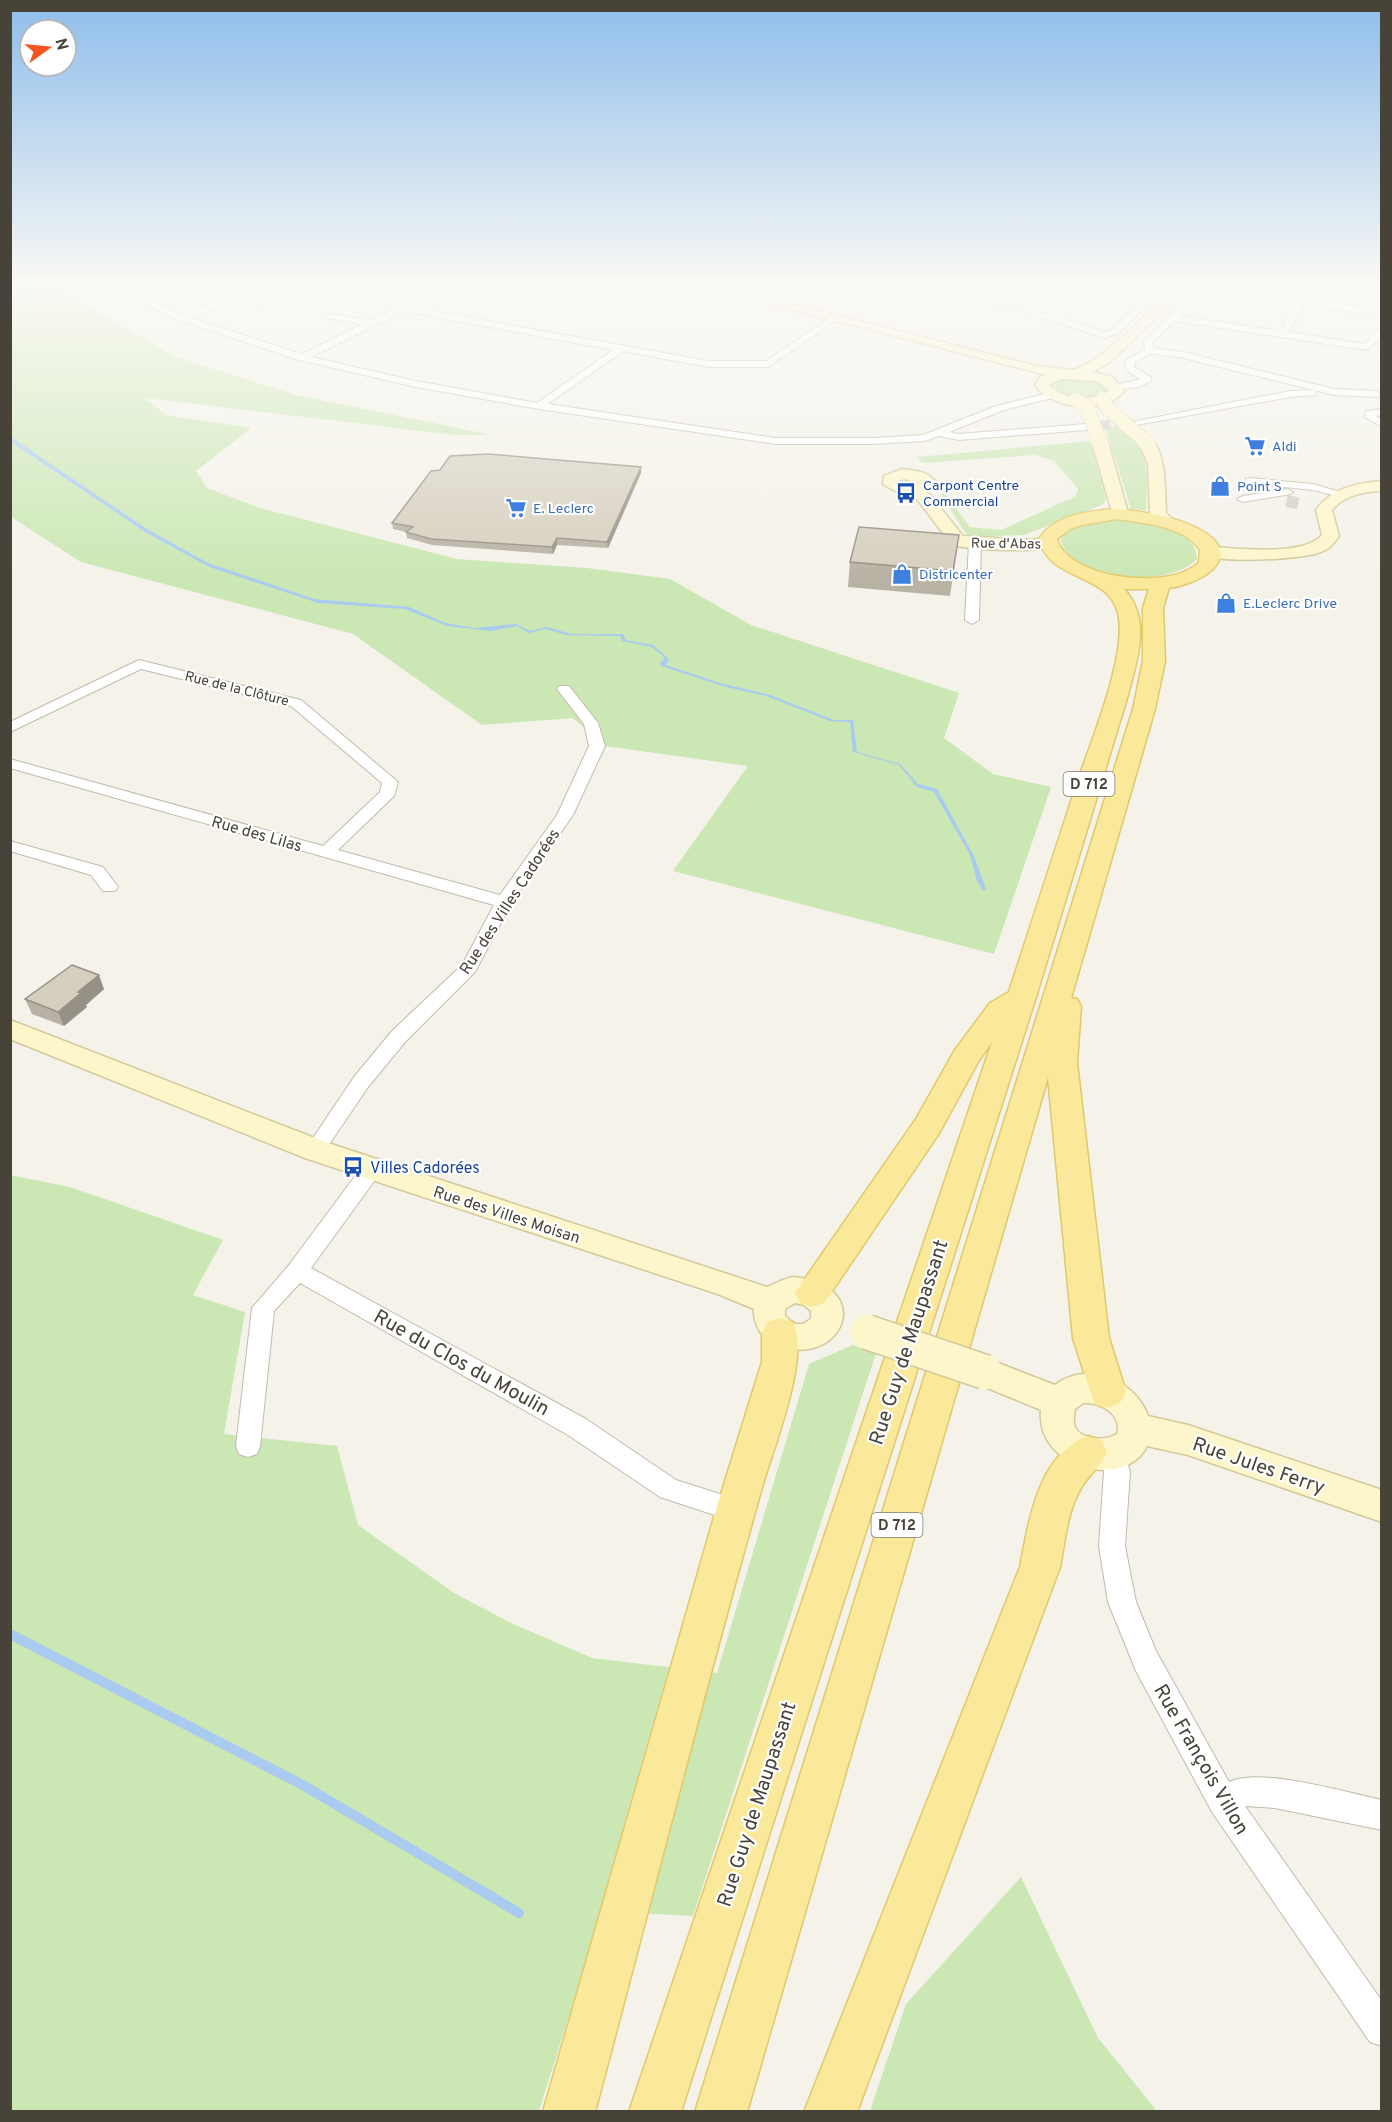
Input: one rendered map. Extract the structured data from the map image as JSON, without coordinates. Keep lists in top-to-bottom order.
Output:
{
  "streets": {
    "main road": [
      "Rue d'Abas",
      "D 712",
      "Rue des Villes Moisan",
      "Rue Guy de Maupassant",
      "Rue Jules Ferry"
    ],
    "street": [
      "Rue de la Clôture",
      "Rue des Lilas",
      "Rue des Villes Cadorées",
      "Rue du Clos du Moulin",
      "Rue François Villon"
    ]
  },
  "crossings": [
    ["Rue de la Clôture", "Rue des Lilas"],
    ["Rue des Lilas", "Rue des Villes Cadorées"],
    ["Rue des Villes Cadorées", "Rue des Villes Moisan"],
    ["Rue Jules Ferry", "Rue François Villon"]
  ],
  "places": {
    "supermarket": ["Aldi", "E. Leclerc"],
    "shop": ["Point S", "Districenter", "E.Leclerc Drive"],
    "bus stop": ["Carpont Centre Commercial", "Villes Cadorées"]
  },
  "north": "right"
}
